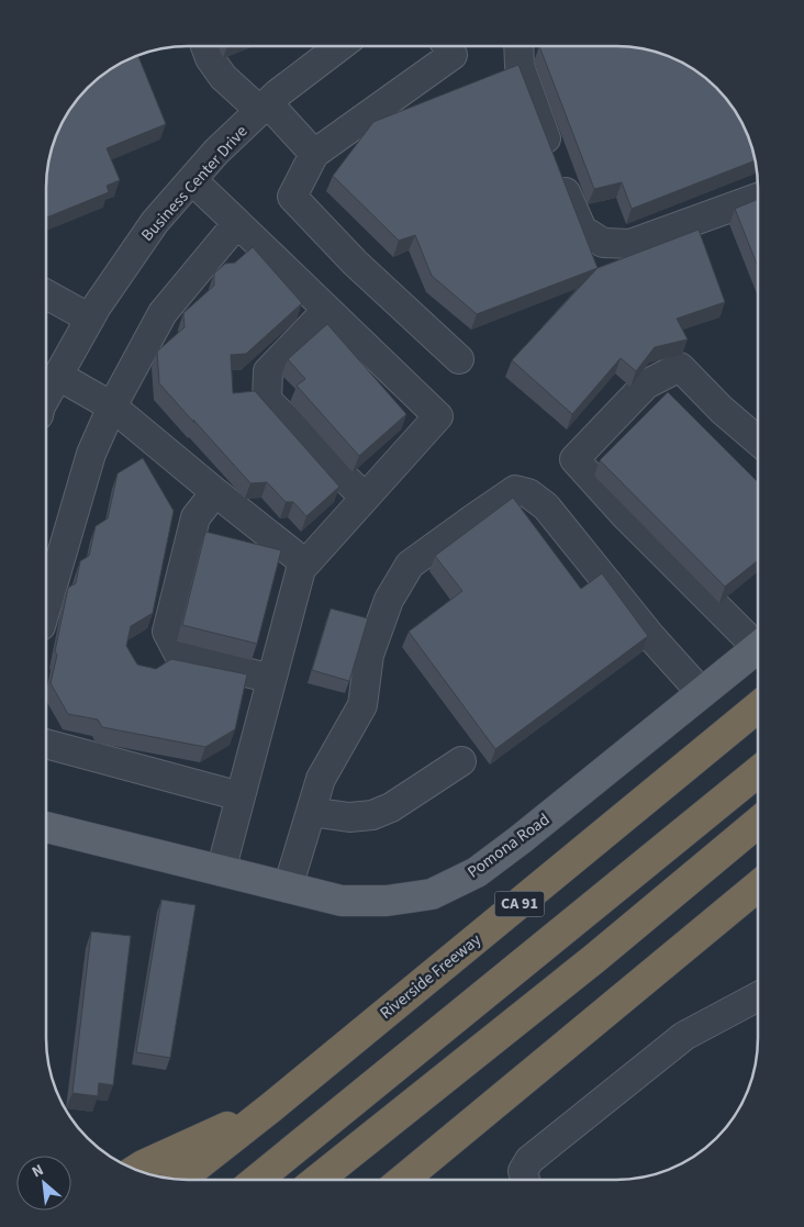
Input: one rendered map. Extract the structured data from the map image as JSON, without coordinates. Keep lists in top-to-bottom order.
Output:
{
  "streets": {
    "highway": ["CA 91", "Riverside Freeway"],
    "main road": ["Pomona Road"],
    "street": ["Business Center Drive"]
  },
  "north": "top left"
}
